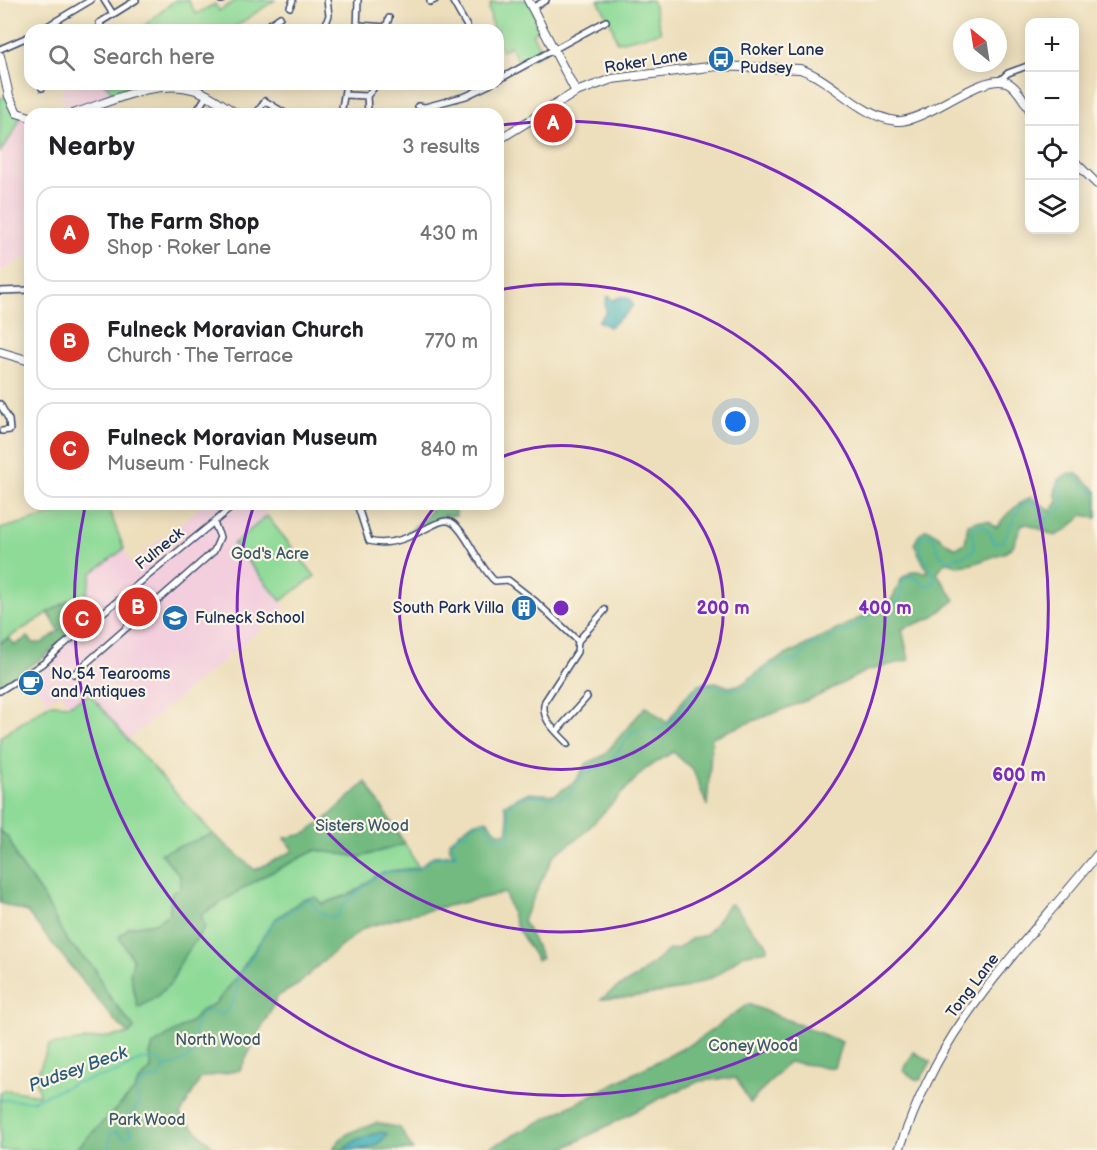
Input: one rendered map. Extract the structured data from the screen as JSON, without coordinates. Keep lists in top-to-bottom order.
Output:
{
  "streets": {
    "street": ["Roker Lane", "Fulneck", "Tong Lane"]
  },
  "water": ["Pudsey Beck"],
  "parks": [
    "God's Acre",
    "Sisters Wood",
    "North Wood",
    "Coney Wood",
    "Park Wood"
  ],
  "places": {
    "bus stop": ["Roker Lane Pudsey"],
    "building": ["South Park Villa"],
    "school or university": ["Fulneck School"],
    "cafe": ["No 54 Tearooms and Antiques"]
  },
  "north": "top left",
  "page": {
    "map_buttons": ["+", "−"],
    "search": "Search here",
    "pins": ["A", "B", "C"],
    "heading": ["Nearby", "3 results"],
    "list": [
      {
        "mark": "A",
        "name": "The Farm Shop",
        "note": "Shop · Roker Lane",
        "value": "430 m"
      },
      {
        "mark": "B",
        "name": "Fulneck Moravian Church",
        "note": "Church · The Terrace",
        "value": "770 m"
      },
      {
        "mark": "C",
        "name": "Fulneck Moravian Museum",
        "note": "Museum · Fulneck",
        "value": "840 m"
      }
    ]
  },
  "rings": ["200 m", "400 m", "600 m"]
}
